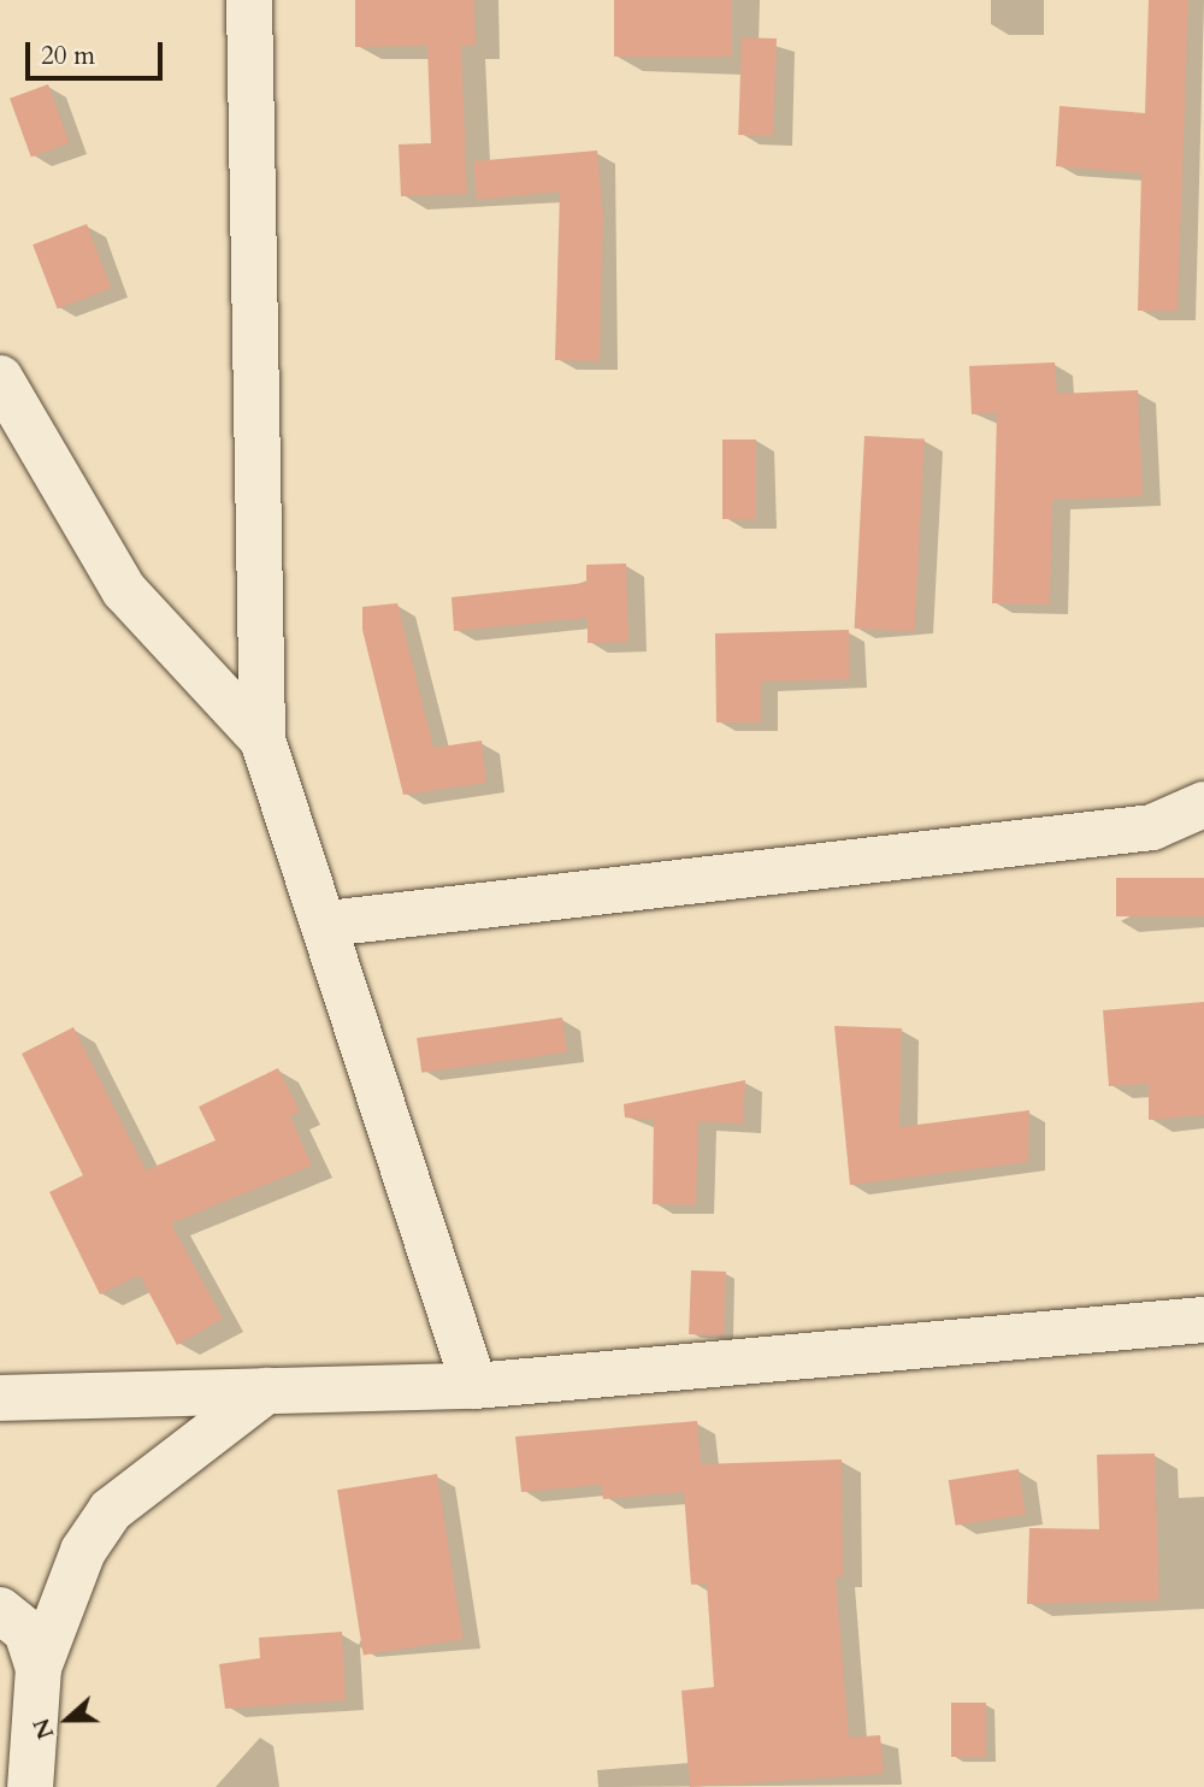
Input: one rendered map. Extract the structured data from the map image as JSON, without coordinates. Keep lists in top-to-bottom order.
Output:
{
  "scale_bar": "20 m",
  "north": "left"
}
